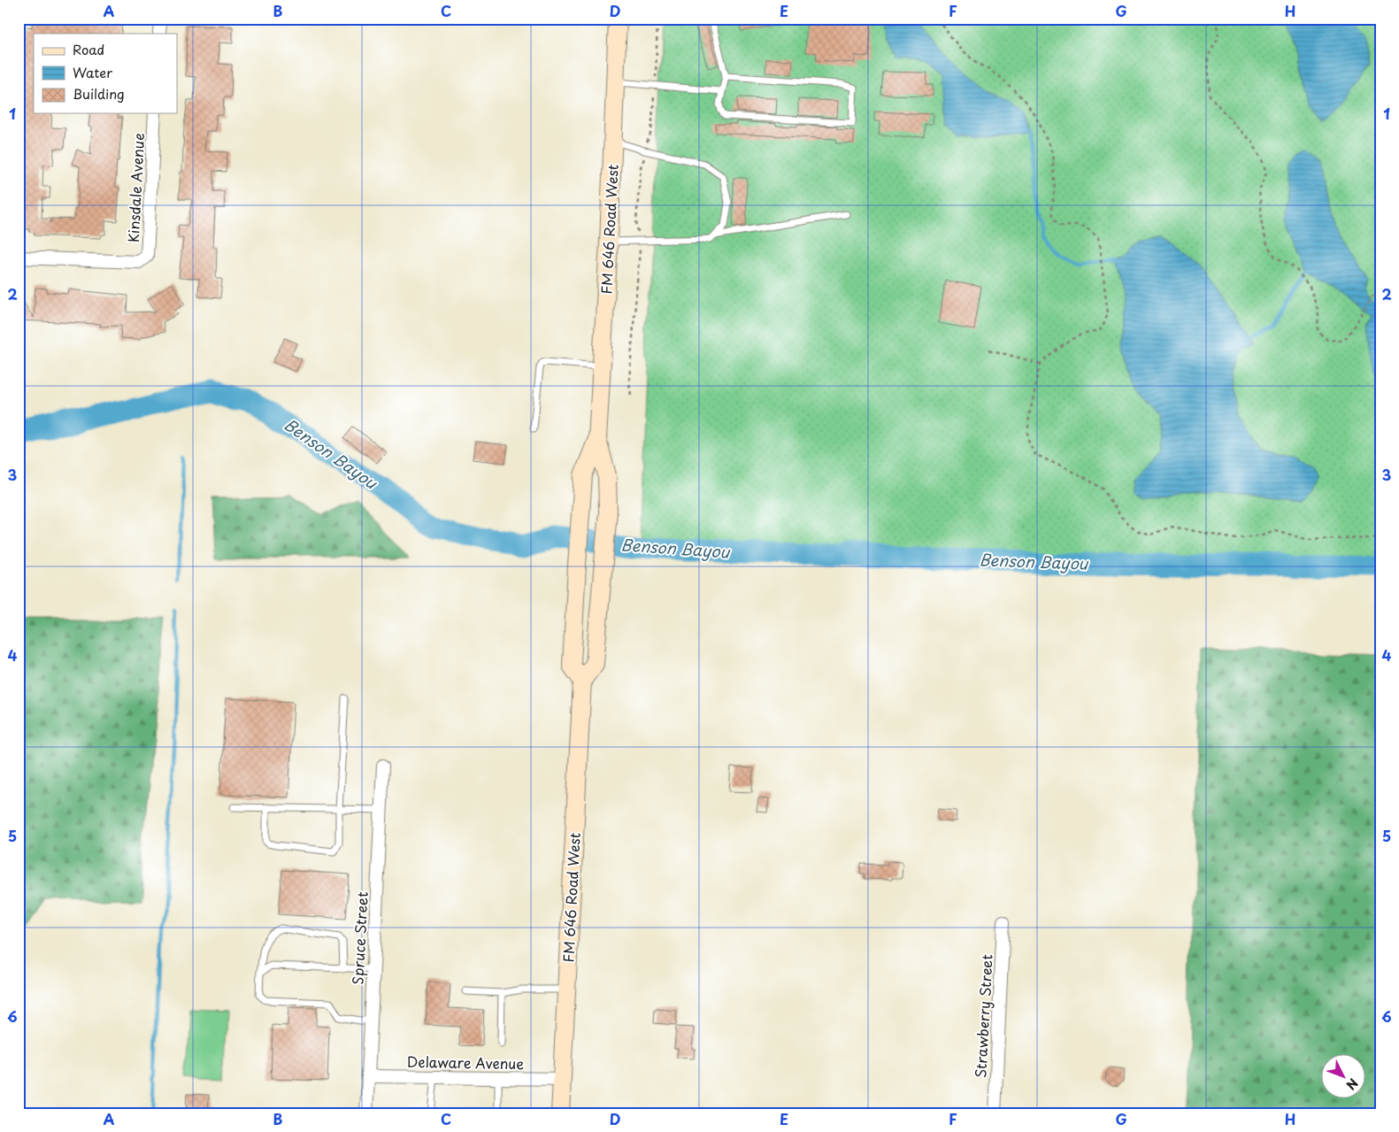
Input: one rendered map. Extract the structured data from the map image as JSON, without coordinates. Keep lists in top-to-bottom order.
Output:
{
  "streets": {
    "main road": ["FM 646 Road West"],
    "street": [
      "Kinsdale Avenue",
      "Spruce Street",
      "Strawberry Street",
      "Delaware Avenue"
    ]
  },
  "crossings": [
    ["FM 646 Road West", "Delaware Avenue"],
    ["Spruce Street", "Delaware Avenue"]
  ],
  "water": ["Benson Bayou"],
  "legend": ["Road", "Water", "Building"],
  "north": "bottom right",
  "grid": {
    "columns": [
      "A",
      "B",
      "C",
      "D",
      "E",
      "F",
      "G",
      "H"
    ],
    "rows": [
      "1",
      "2",
      "3",
      "4",
      "5",
      "6"
    ]
  }
}
